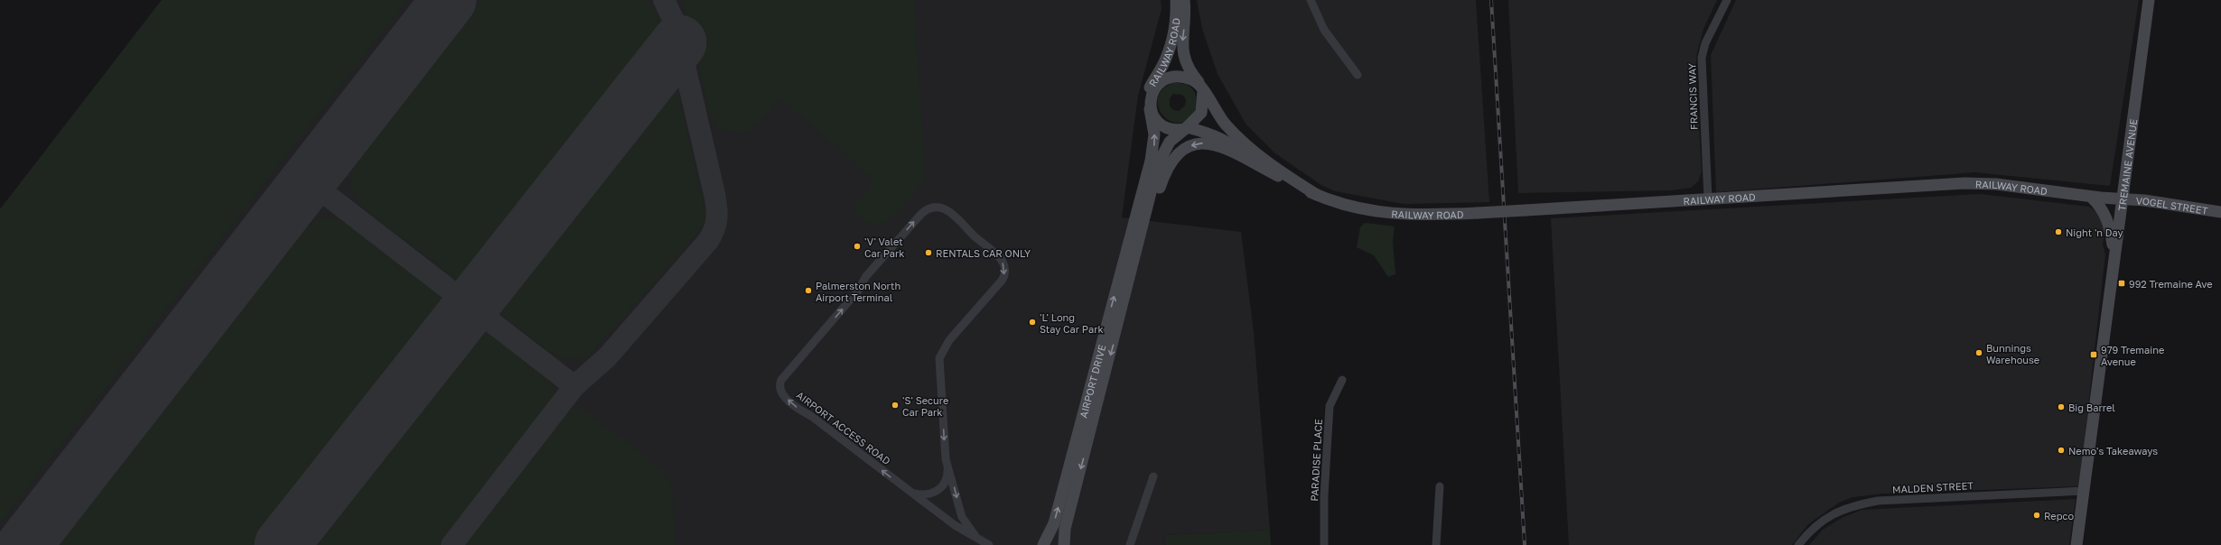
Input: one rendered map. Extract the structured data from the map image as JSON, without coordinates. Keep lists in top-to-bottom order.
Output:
{
  "streets": {
    "main road": [
      "RAILWAY ROAD",
      "TREMAINE AVENUE",
      "VOGEL STREET",
      "AIRPORT DRIVE"
    ],
    "street": [
      "FRANCIS WAY",
      "AIRPORT ACCESS ROAD",
      "PARADISE PLACE",
      "MALDEN STREET"
    ]
  },
  "crossings": [
    ["RAILWAY ROAD", "FRANCIS WAY"],
    ["RAILWAY ROAD", "TREMAINE AVENUE"],
    ["RAILWAY ROAD", "VOGEL STREET"],
    ["RAILWAY ROAD", "AIRPORT DRIVE"],
    ["TREMAINE AVENUE", "VOGEL STREET"],
    ["TREMAINE AVENUE", "MALDEN STREET"]
  ],
  "places": {
    "other": [
      "Night 'n Day",
      "'V' Valet Car Park",
      "RENTALS CAR ONLY",
      "Palmerston North Airport Terminal",
      "'L' Long Stay Car Park",
      "Bunnings Warehouse",
      "'S' Secure Car Park",
      "Big Barrel",
      "Nemo's Takeaways",
      "Repco"
    ],
    "transit": ["992 Tremaine Ave", "979 Tremaine Avenue"]
  }
}
